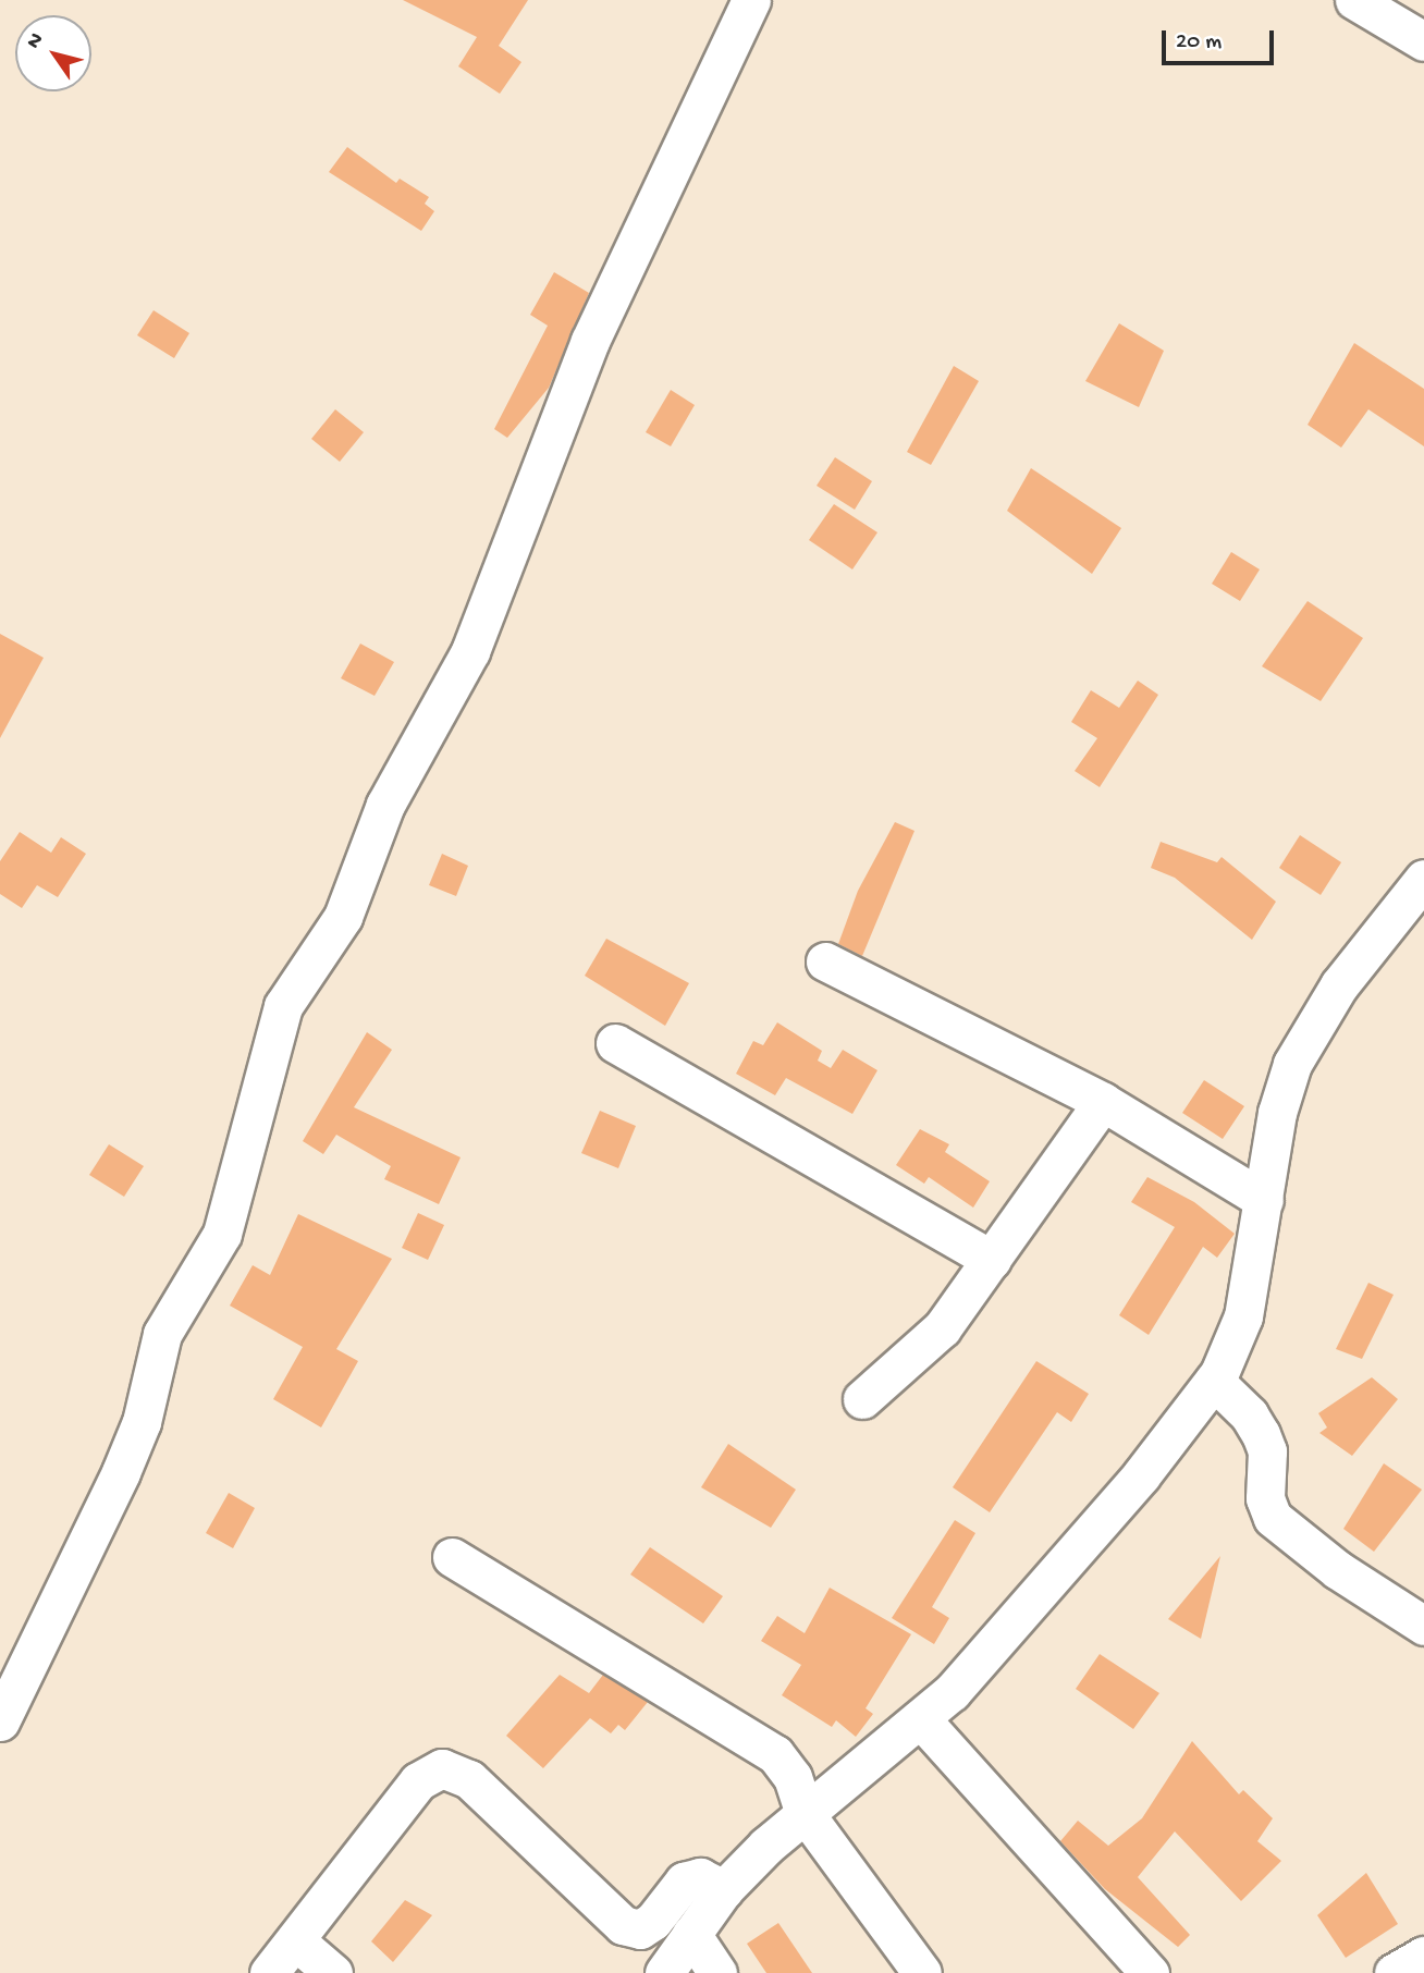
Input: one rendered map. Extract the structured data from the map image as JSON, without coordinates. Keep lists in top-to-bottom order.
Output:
{
  "scale_bar": "20 m",
  "north": "top left"
}
